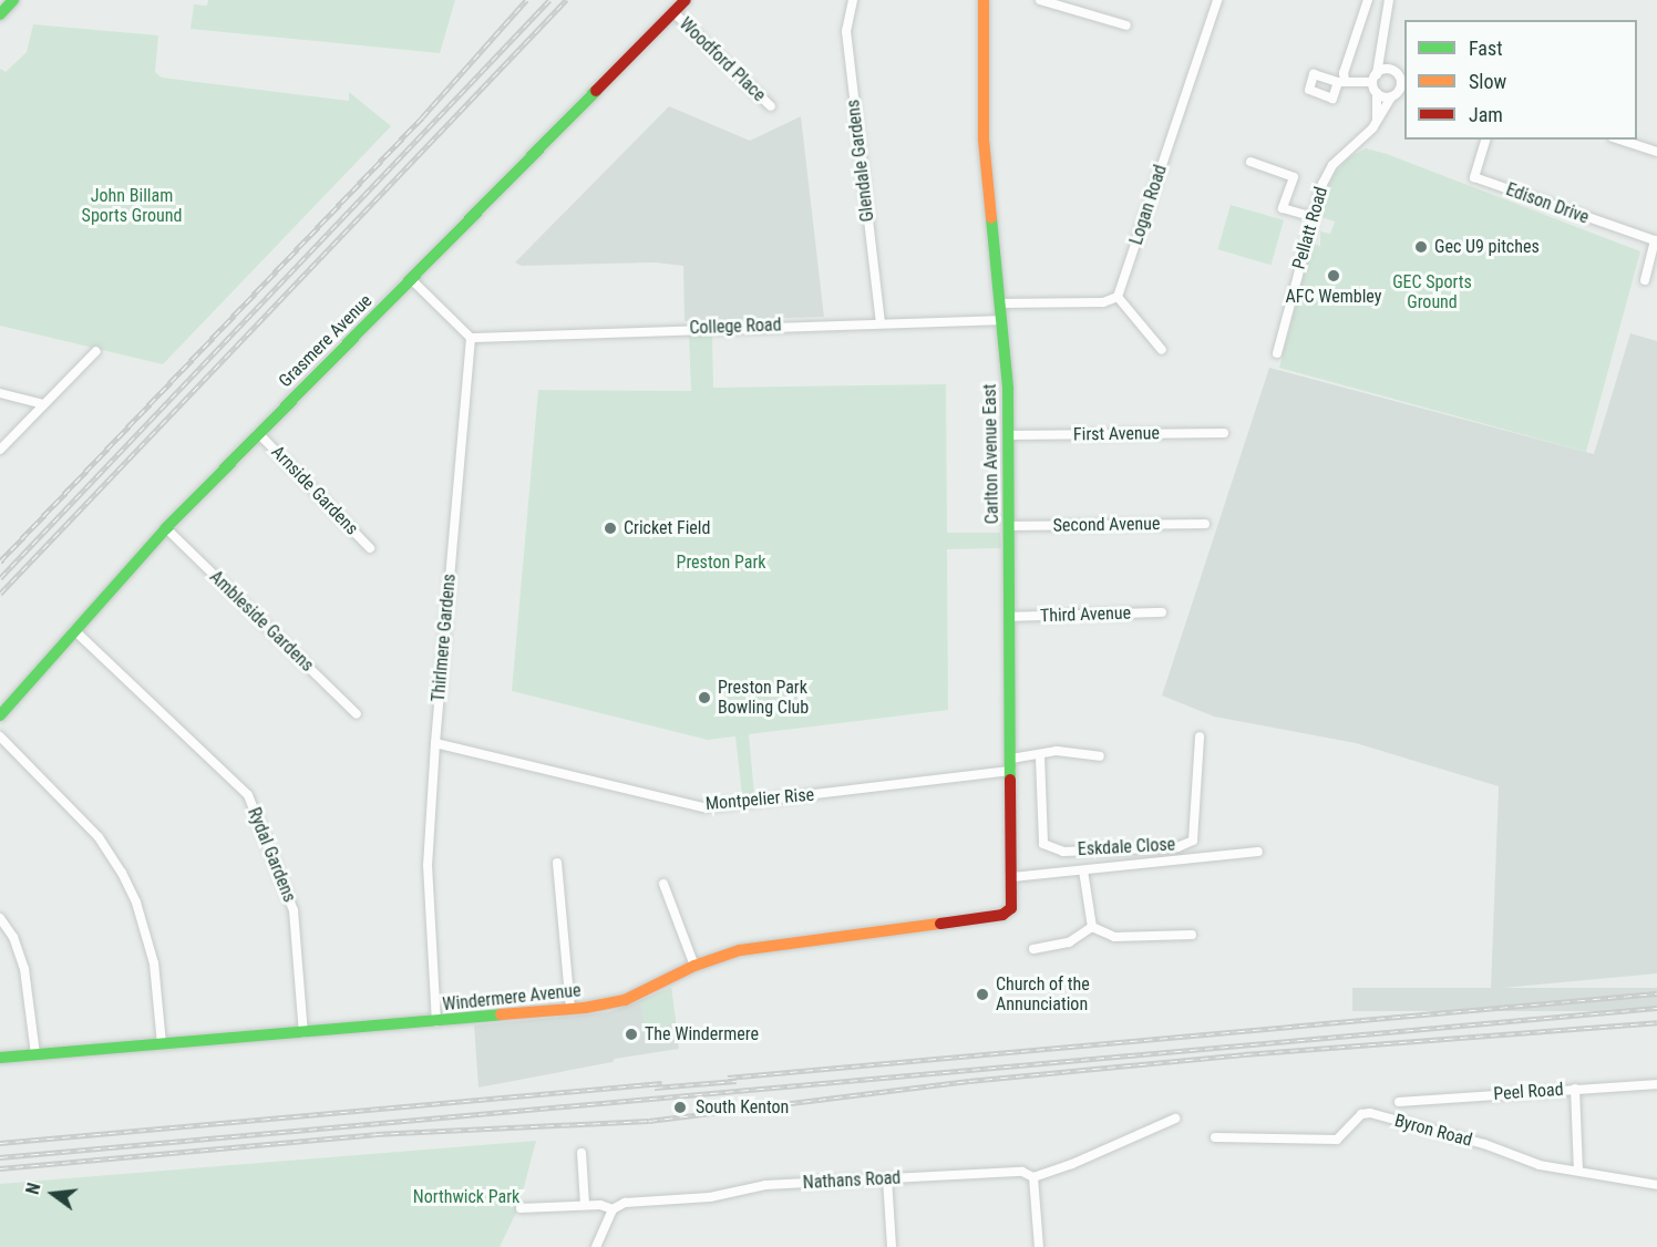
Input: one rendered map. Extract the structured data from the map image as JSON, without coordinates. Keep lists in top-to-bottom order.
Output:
{
  "streets": {
    "street": [
      "Woodford Place",
      "Glendale Gardens",
      "Edison Drive",
      "Logan Road",
      "Pellatt Road",
      "College Road",
      "Grasmere Avenue",
      "First Avenue",
      "Carlton Avenue East",
      "Arnside Gardens",
      "Second Avenue",
      "Third Avenue",
      "Ambleside Gardens",
      "Thirlmere Gardens",
      "Montpelier Rise",
      "Eskdale Close",
      "Rydal Gardens",
      "Windermere Avenue",
      "Peel Road",
      "Byron Road",
      "Nathans Road"
    ]
  },
  "crossings": [
    ["Woodford Place", "Grasmere Avenue"],
    ["Glendale Gardens", "College Road"],
    ["College Road", "Carlton Avenue East"],
    ["College Road", "Thirlmere Gardens"],
    ["Grasmere Avenue", "Arnside Gardens"],
    ["Grasmere Avenue", "Ambleside Gardens"],
    ["Grasmere Avenue", "Rydal Gardens"],
    ["First Avenue", "Carlton Avenue East"],
    ["Carlton Avenue East", "Second Avenue"],
    ["Carlton Avenue East", "Third Avenue"],
    ["Carlton Avenue East", "Montpelier Rise"],
    ["Carlton Avenue East", "Windermere Avenue"],
    ["Thirlmere Gardens", "Montpelier Rise"],
    ["Thirlmere Gardens", "Windermere Avenue"],
    ["Montpelier Rise", "Eskdale Close"],
    ["Rydal Gardens", "Windermere Avenue"]
  ],
  "parks": [
    "John Billam Sports Ground",
    "GEC Sports Ground",
    "Preston Park",
    "Northwick Park"
  ],
  "places": [
    "Gec U9 pitches",
    "AFC Wembley",
    "Cricket Field",
    "Preston Park Bowling Club",
    "Church of the Annunciation",
    "The Windermere",
    "South Kenton"
  ],
  "legend": ["Fast", "Slow", "Jam"],
  "north": "left"
}
